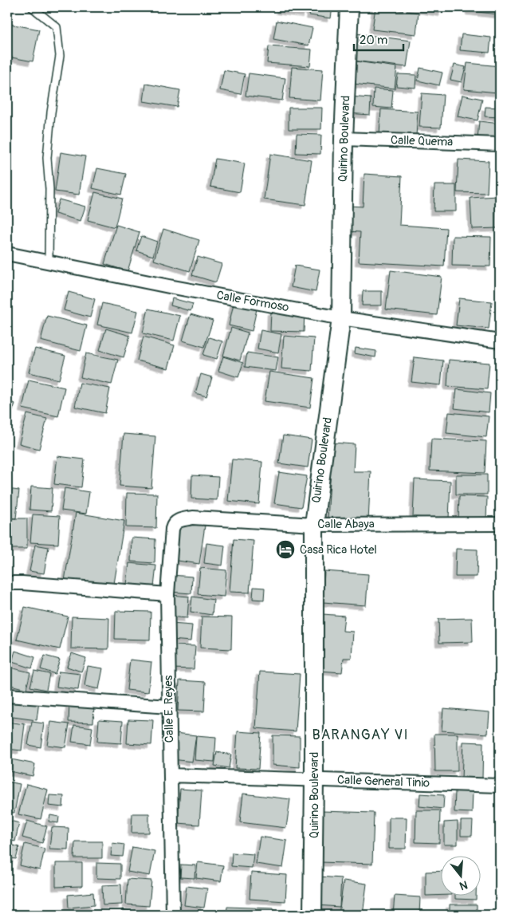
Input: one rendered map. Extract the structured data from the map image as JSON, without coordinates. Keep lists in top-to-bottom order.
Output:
{
  "streets": {
    "main road": ["Quirino Boulevard"],
    "street": [
      "Calle Quema",
      "Calle Formoso",
      "Calle Abaya",
      "Calle E. Reyes",
      "Calle General Tinio"
    ]
  },
  "crossings": [
    ["Quirino Boulevard", "Calle Quema"],
    ["Quirino Boulevard", "Calle Formoso"],
    ["Quirino Boulevard", "Calle Abaya"],
    ["Quirino Boulevard", "Calle General Tinio"],
    ["Calle Abaya", "Calle E. Reyes"],
    ["Calle E. Reyes", "Calle General Tinio"]
  ],
  "districts": ["BARANGAY VI"],
  "places": {
    "hotel": ["Casa Rica Hotel"]
  },
  "scale_bar": "20 m",
  "north": "bottom"
}
